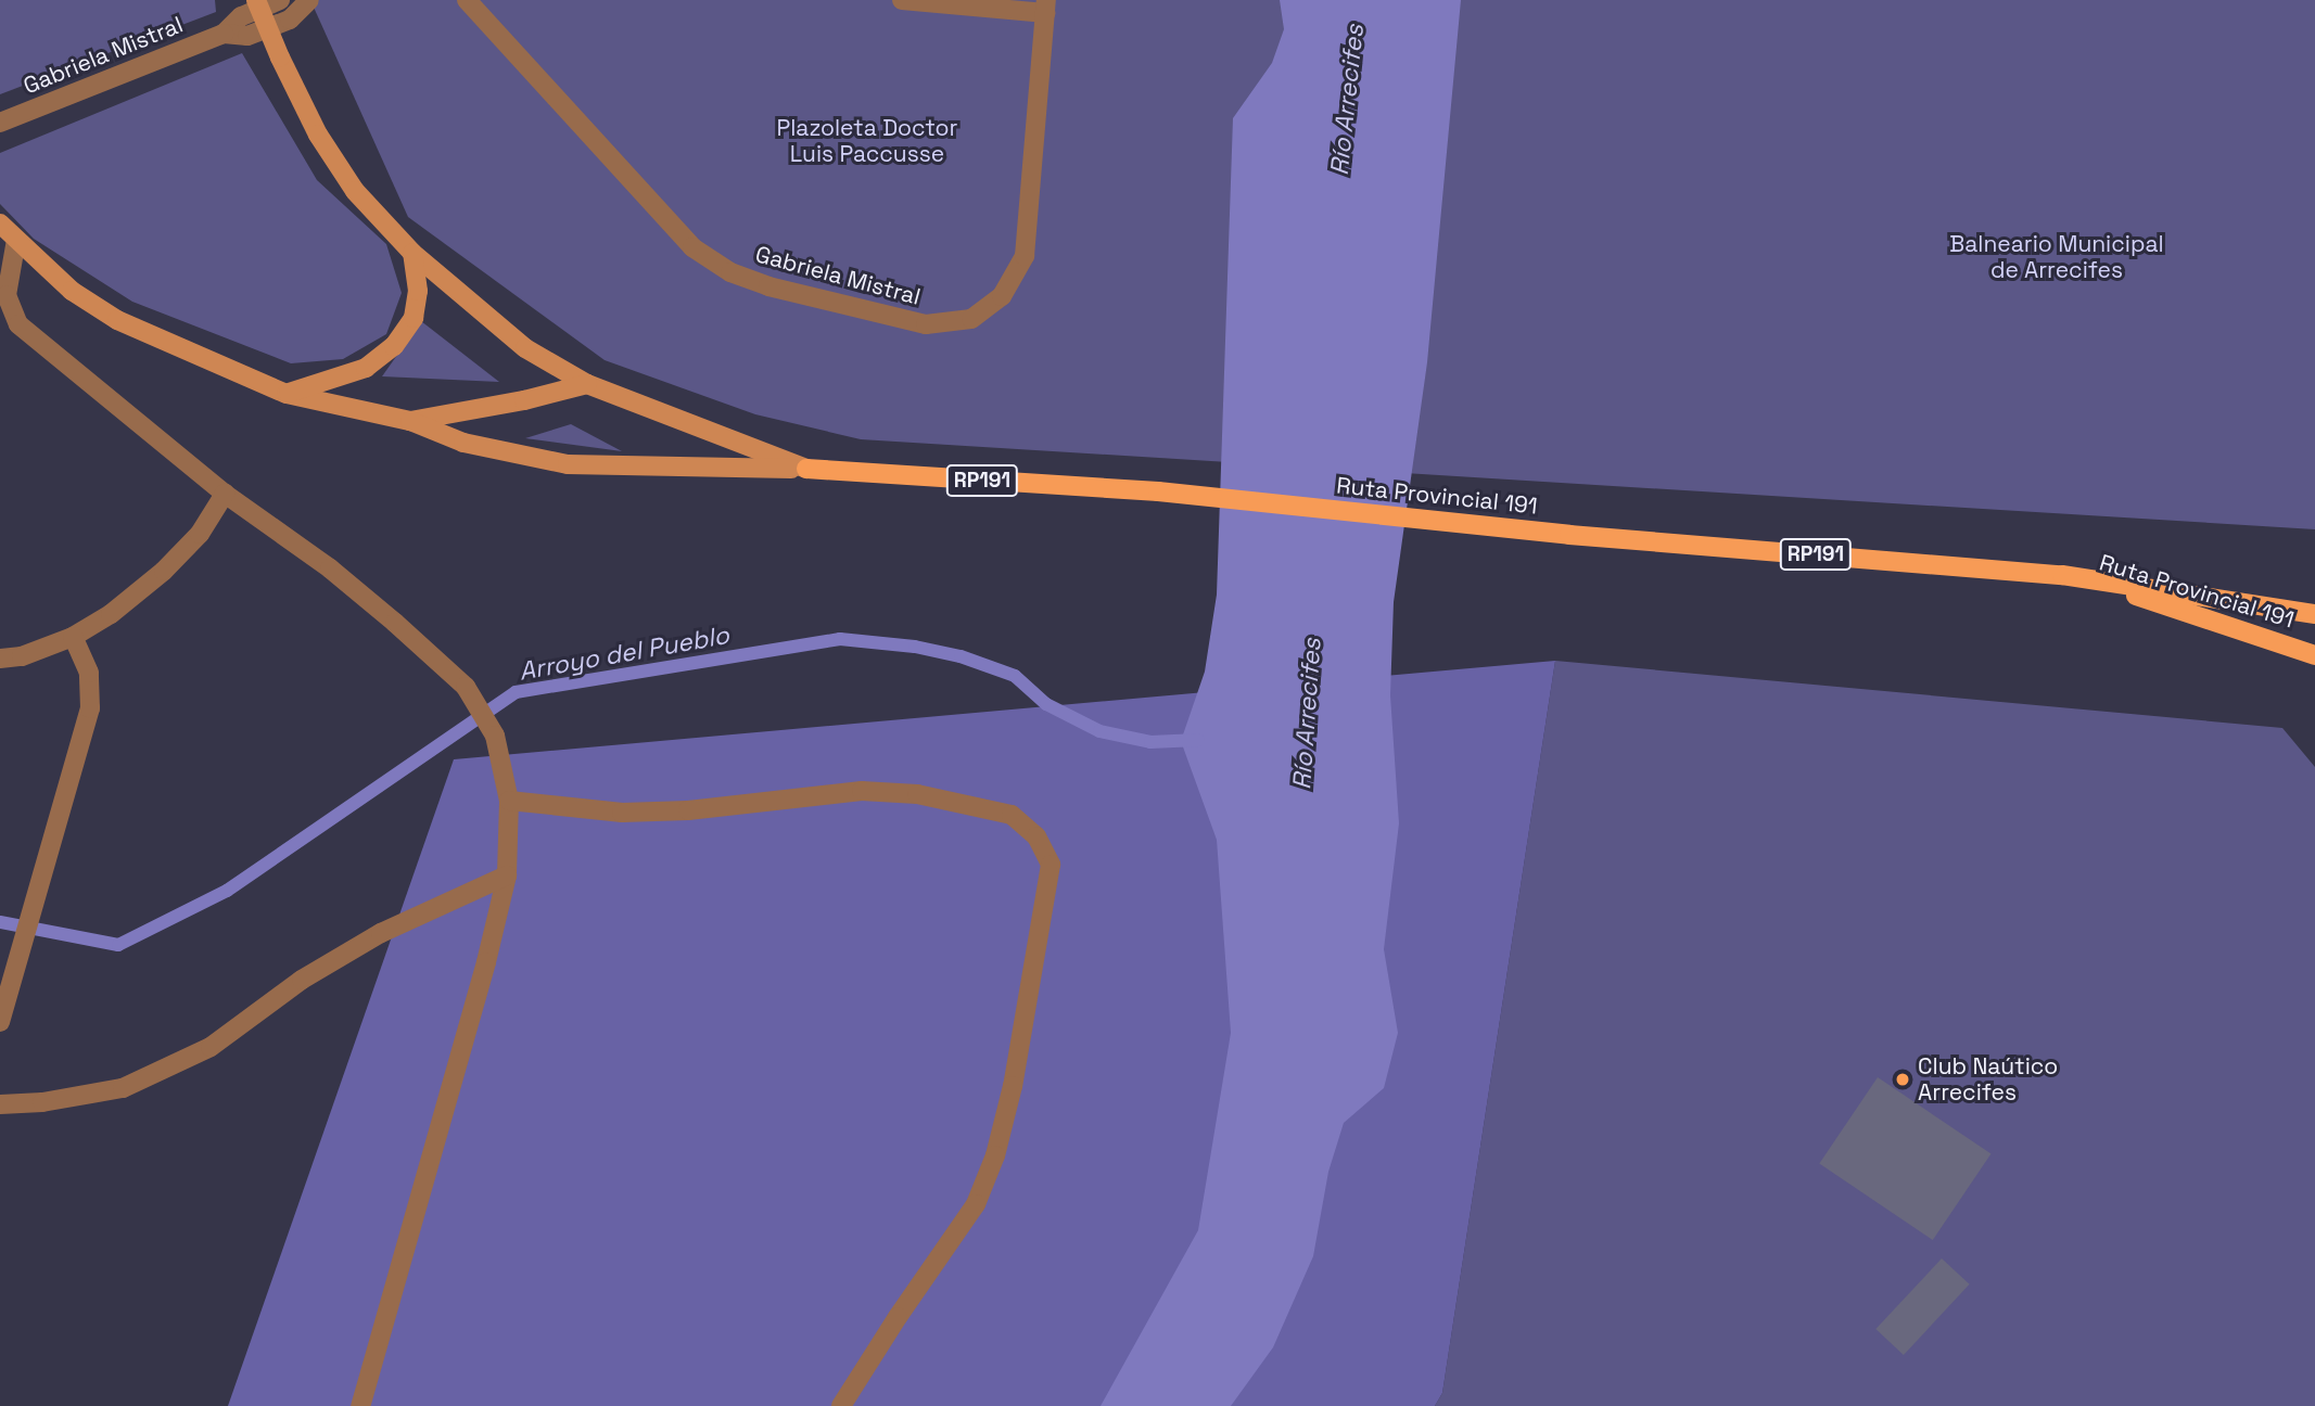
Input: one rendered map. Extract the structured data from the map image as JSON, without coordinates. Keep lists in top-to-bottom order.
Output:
{
  "streets": {
    "main road": ["RP191", "Ruta Provincial 191"],
    "street": ["Gabriela Mistral"]
  },
  "crossings": [
    ["RP191", "Ruta Provincial 191"]
  ],
  "water": ["Río Arrecifes", "Arroyo del Pueblo"],
  "parks": ["Plazoleta Doctor Luis Paccusse", "Balneario Municipal de Arrecifes"],
  "places": ["Club Naútico Arrecifes"]
}
